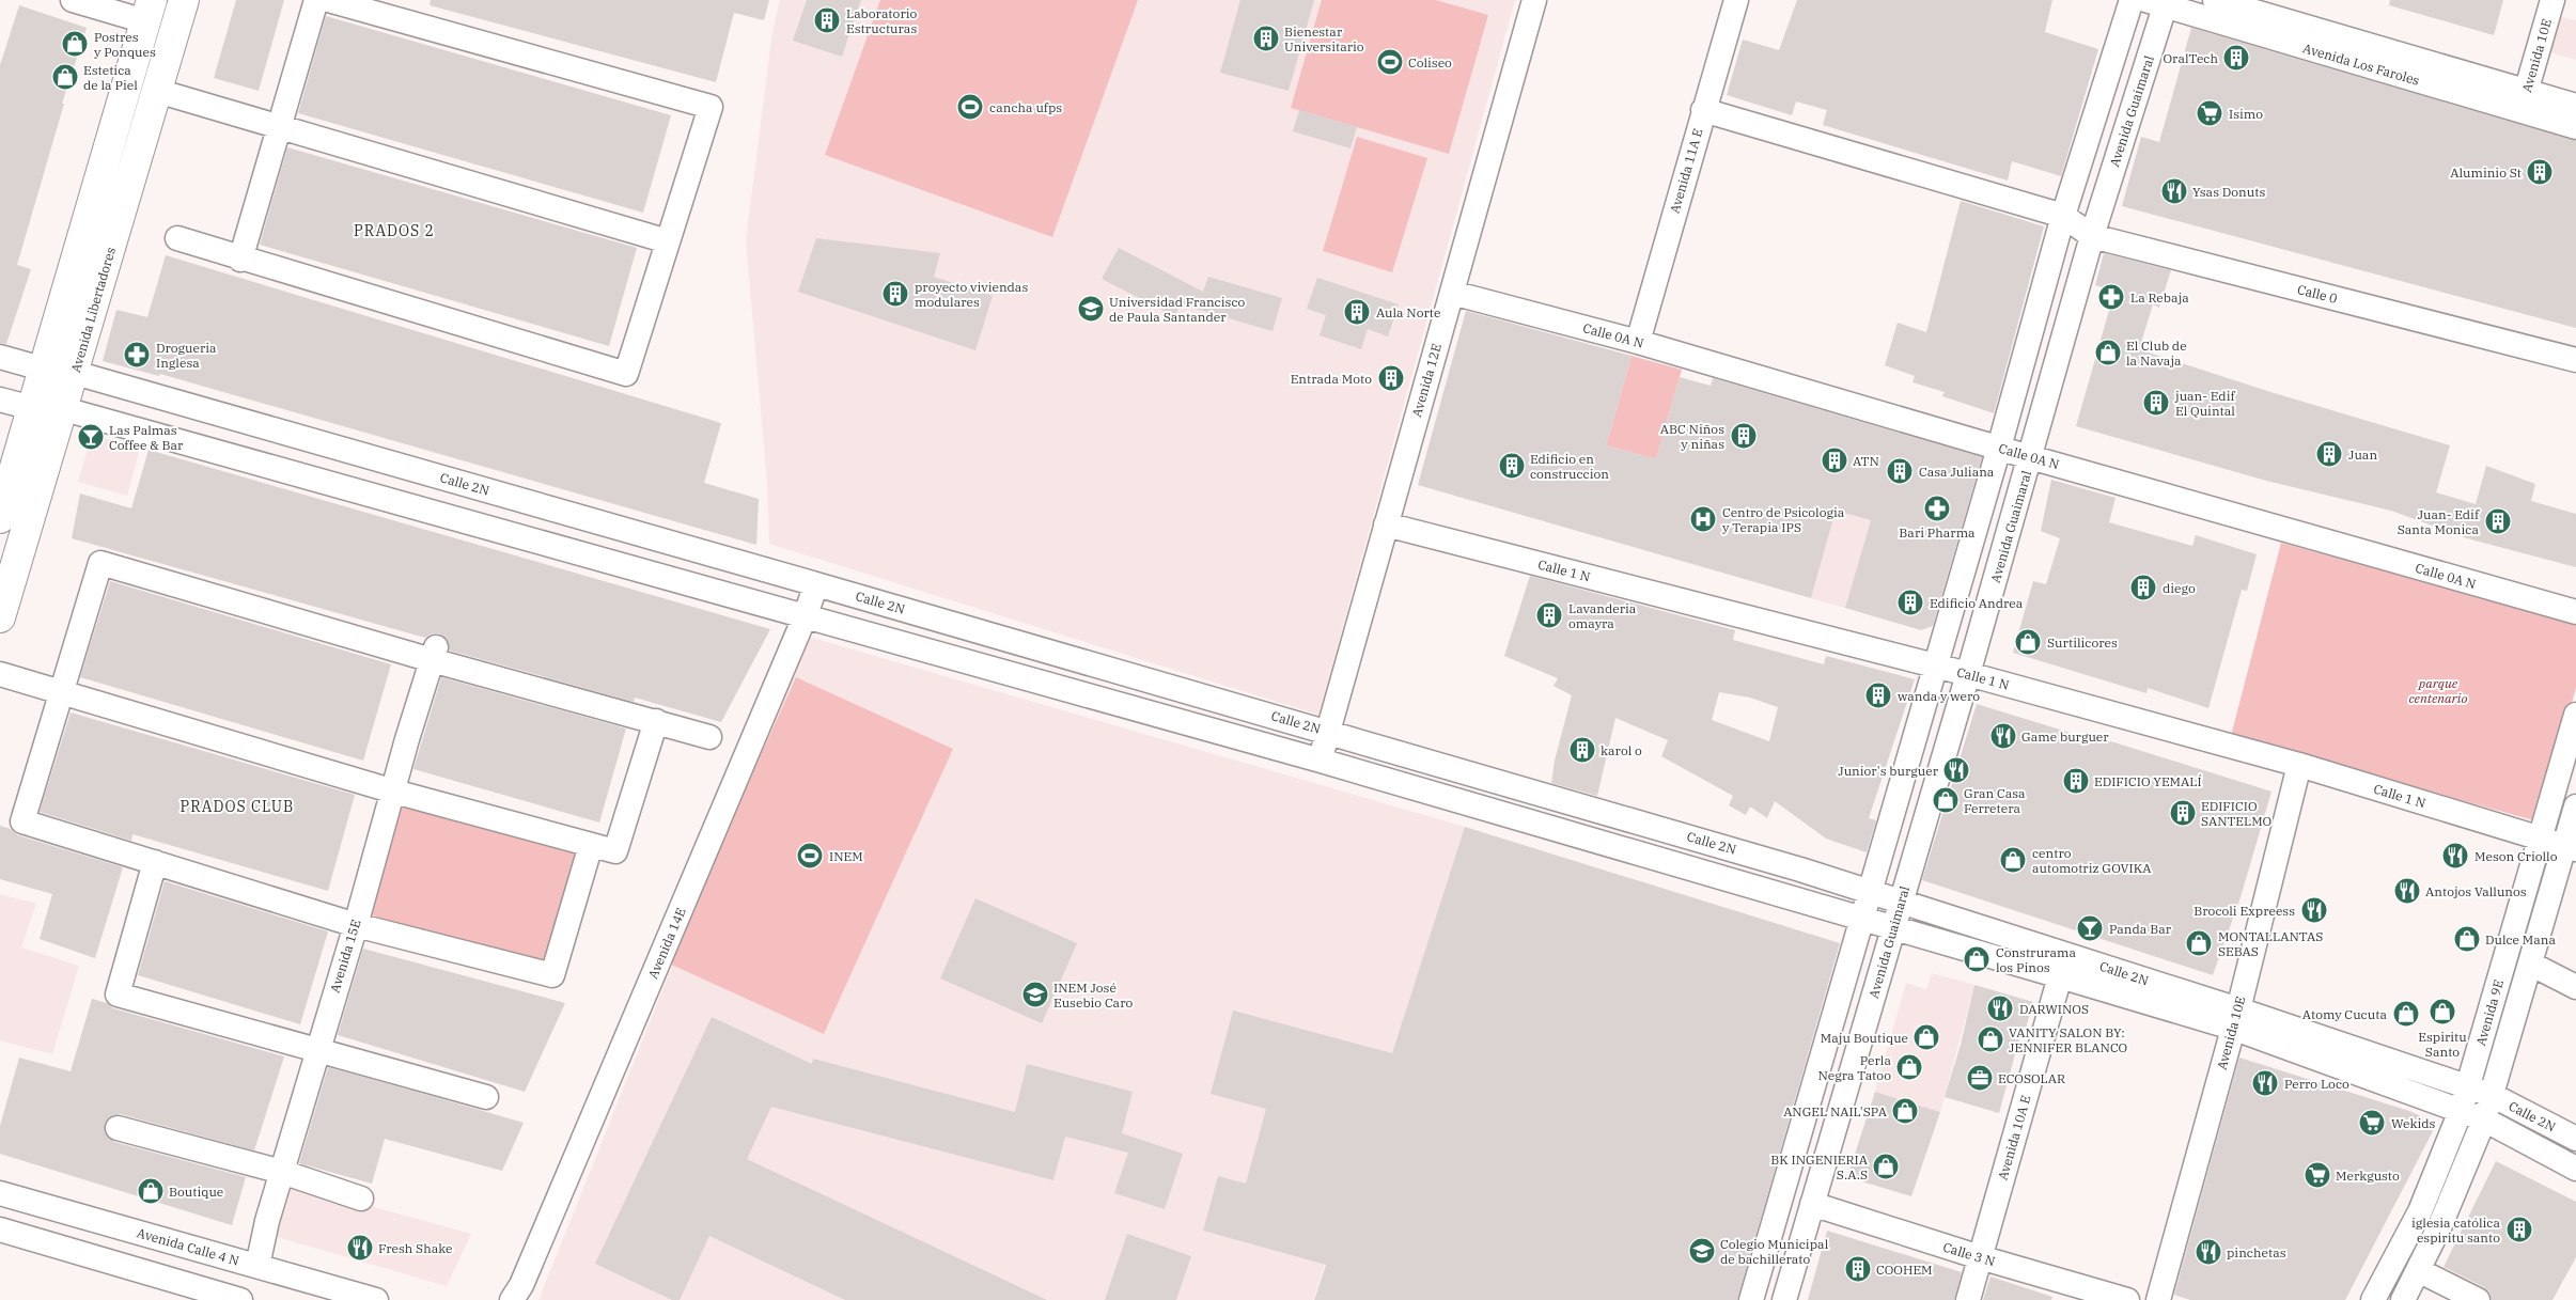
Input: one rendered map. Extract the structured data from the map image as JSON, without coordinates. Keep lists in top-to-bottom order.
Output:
{
  "streets": {
    "main road": ["Avenida Libertadores"],
    "street": [
      "Avenida 10E",
      "Avenida Los Faroles",
      "Avenida Guaimaral",
      "Avenida 11A E",
      "Calle 0",
      "Calle 0A N",
      "Avenida 12E",
      "Calle 2N",
      "Calle 1 N",
      "Avenida 14E",
      "Avenida 15E",
      "Avenida 9E",
      "Avenida 10A E",
      "Avenida Calle 4 N",
      "Calle 3 N"
    ]
  },
  "crossings": [
    ["Avenida 10E", "Avenida Los Faroles"],
    ["Avenida 10E", "Calle 2N"],
    ["Avenida 10E", "Calle 1 N"],
    ["Avenida Los Faroles", "Avenida Guaimaral"],
    ["Avenida Guaimaral", "Calle 0"],
    ["Avenida Guaimaral", "Calle 0A N"],
    ["Avenida Guaimaral", "Calle 2N"],
    ["Avenida Guaimaral", "Calle 1 N"],
    ["Avenida Guaimaral", "Calle 3 N"],
    ["Avenida 11A E", "Calle 0"],
    ["Avenida 11A E", "Calle 0A N"],
    ["Avenida Libertadores", "Calle 2N"],
    ["Calle 0A N", "Avenida 12E"],
    ["Avenida 12E", "Calle 2N"],
    ["Avenida 12E", "Calle 1 N"],
    ["Calle 2N", "Avenida 14E"],
    ["Calle 2N", "Avenida 9E"],
    ["Calle 2N", "Avenida 10A E"],
    ["Calle 1 N", "Avenida 9E"],
    ["Avenida 15E", "Avenida Calle 4 N"],
    ["Avenida 10A E", "Calle 3 N"]
  ],
  "districts": ["PRADOS 2", "PRADOS CLUB"],
  "parks": ["parque centenario"],
  "places": {
    "building": [
      "Laboratorio Estructuras",
      "Bienestar Universitario",
      "OralTech",
      "Aluminio St",
      "proyecto viviendas modulares",
      "Aula Norte",
      "Entrada Moto",
      "juan- Edif El Quintal",
      "ABC Niños y niñas",
      "Juan",
      "ATN",
      "Edificio en construccion",
      "Casa Juliana",
      "Juan- Edif Santa Monica",
      "diego",
      "Edificio Andrea",
      "Lavanderia omayra",
      "wanda y wero",
      "karol o",
      "EDIFICIO YEMALÍ",
      "EDIFICIO SANTELMO",
      "iglesia católica espiritu santo",
      "COOHEM"
    ],
    "shop": [
      "Postres y Ponques",
      "Estetica de la Piel",
      "El Club de la Navaja",
      "Surtilicores",
      "Gran Casa Ferretera",
      "centro automotriz GOVIKA",
      "Dulce Mana",
      "MONTALLANTAS SEBAS",
      "Construrama los Pinos",
      "Espiritu Santo",
      "Atomy Cucuta",
      "Maju Boutique",
      "VANITY SALON BY: JENNIFER BLANCO",
      "Perla Negra Tatoo",
      "ANGEL NAIL'SPA",
      "BK INGENIERIA S.A.S",
      "Boutique"
    ],
    "sports": ["Coliseo", "cancha ufps", "INEM"],
    "supermarket": ["Isimo", "Wekids", "Merkgusto"],
    "restaurant": [
      "Ysas Donuts",
      "Game burguer",
      "Junior's burguer",
      "Meson Criollo",
      "Antojos Vallunos",
      "Brocoli Expreess",
      "DARWINOS",
      "Perro Loco",
      "Fresh Shake",
      "pinchetas"
    ],
    "pharmacy": ["La Rebaja", "Drogueria Inglesa", "Bari Pharma"],
    "school or university": ["Universidad Francisco de Paula Santander", "INEM José Eusebio Caro", "Colegio Municipal de bachillerato"],
    "bar": ["Las Palmas Coffee & Bar", "Panda Bar"],
    "hospital": ["Centro de Psicologia y Terapia IPS"],
    "office": ["ECOSOLAR"]
  }
}
